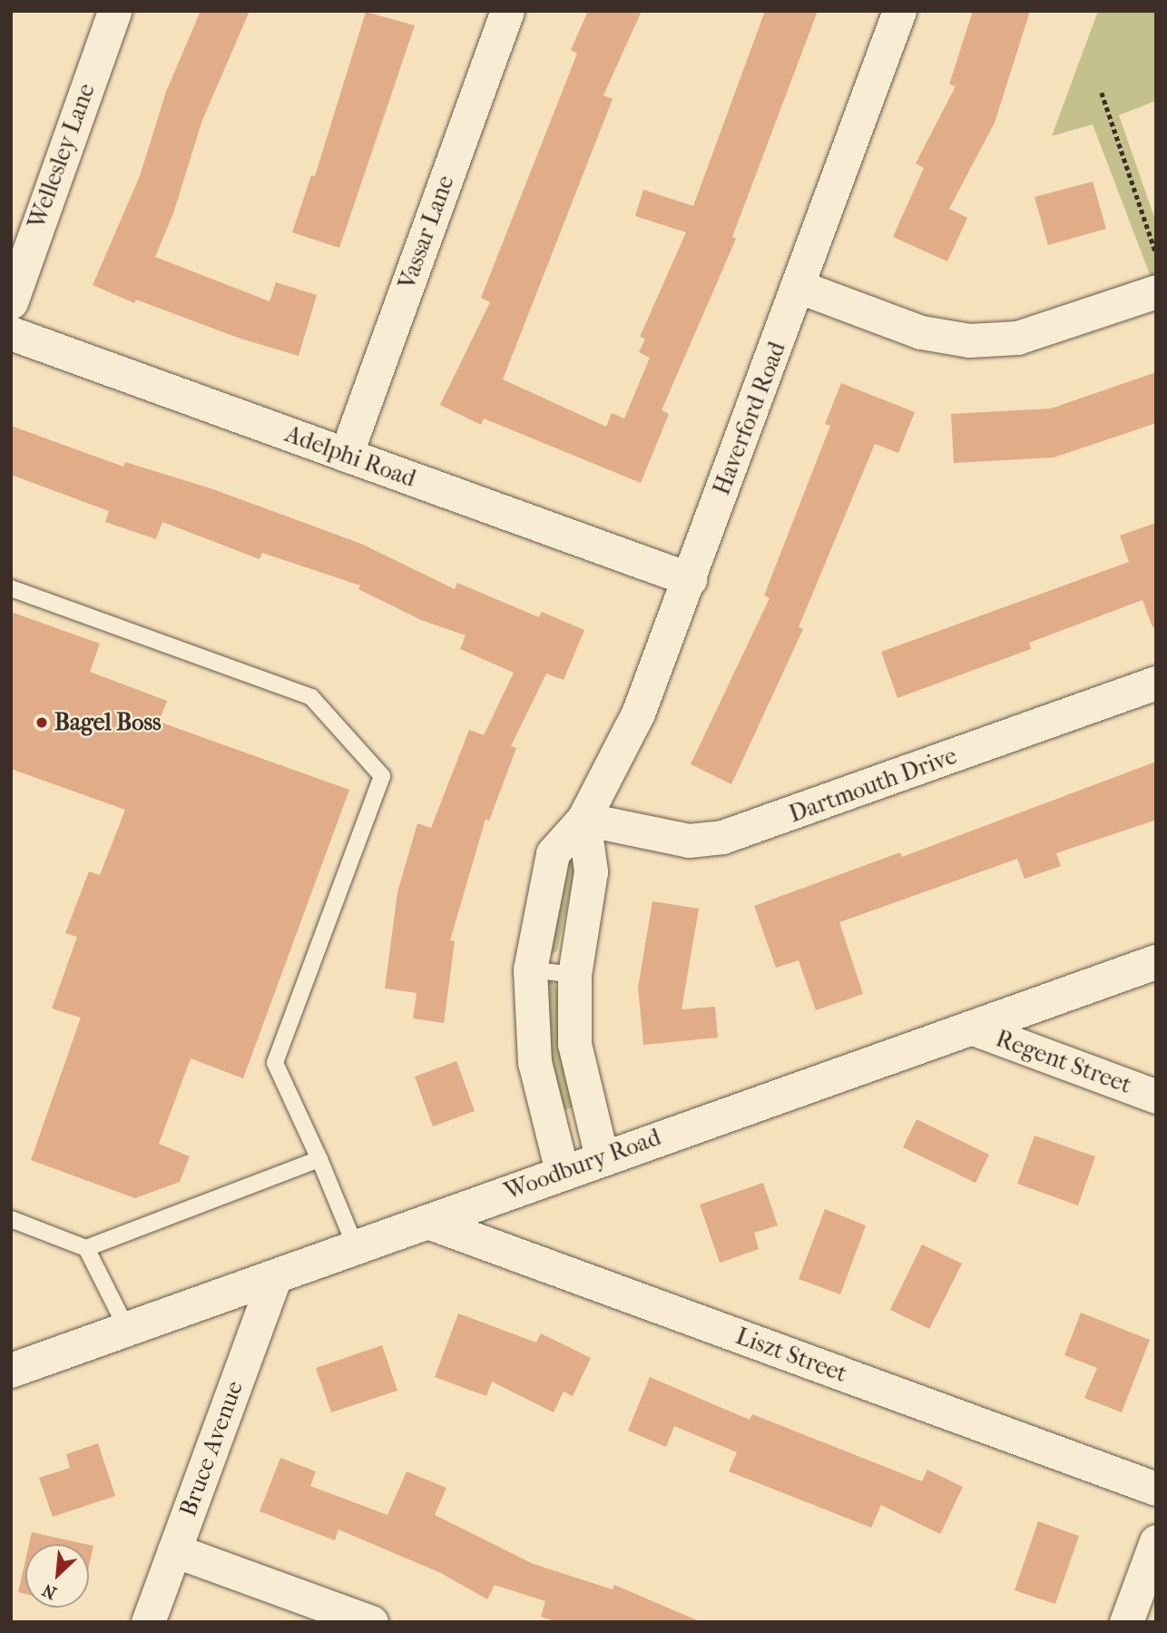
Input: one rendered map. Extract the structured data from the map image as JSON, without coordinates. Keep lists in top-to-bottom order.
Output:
{
  "streets": {
    "main road": ["Woodbury Road"],
    "street": [
      "Wellesley Lane",
      "Vassar Lane",
      "Haverford Road",
      "Adelphi Road",
      "Dartmouth Drive",
      "Regent Street",
      "Liszt Street",
      "Bruce Avenue"
    ]
  },
  "crossings": [
    ["Vassar Lane", "Adelphi Road"],
    ["Haverford Road", "Adelphi Road"],
    ["Haverford Road", "Dartmouth Drive"],
    ["Haverford Road", "Woodbury Road"],
    ["Regent Street", "Woodbury Road"],
    ["Woodbury Road", "Liszt Street"],
    ["Woodbury Road", "Bruce Avenue"]
  ],
  "places": ["Bagel Boss"],
  "north": "bottom left"
}
